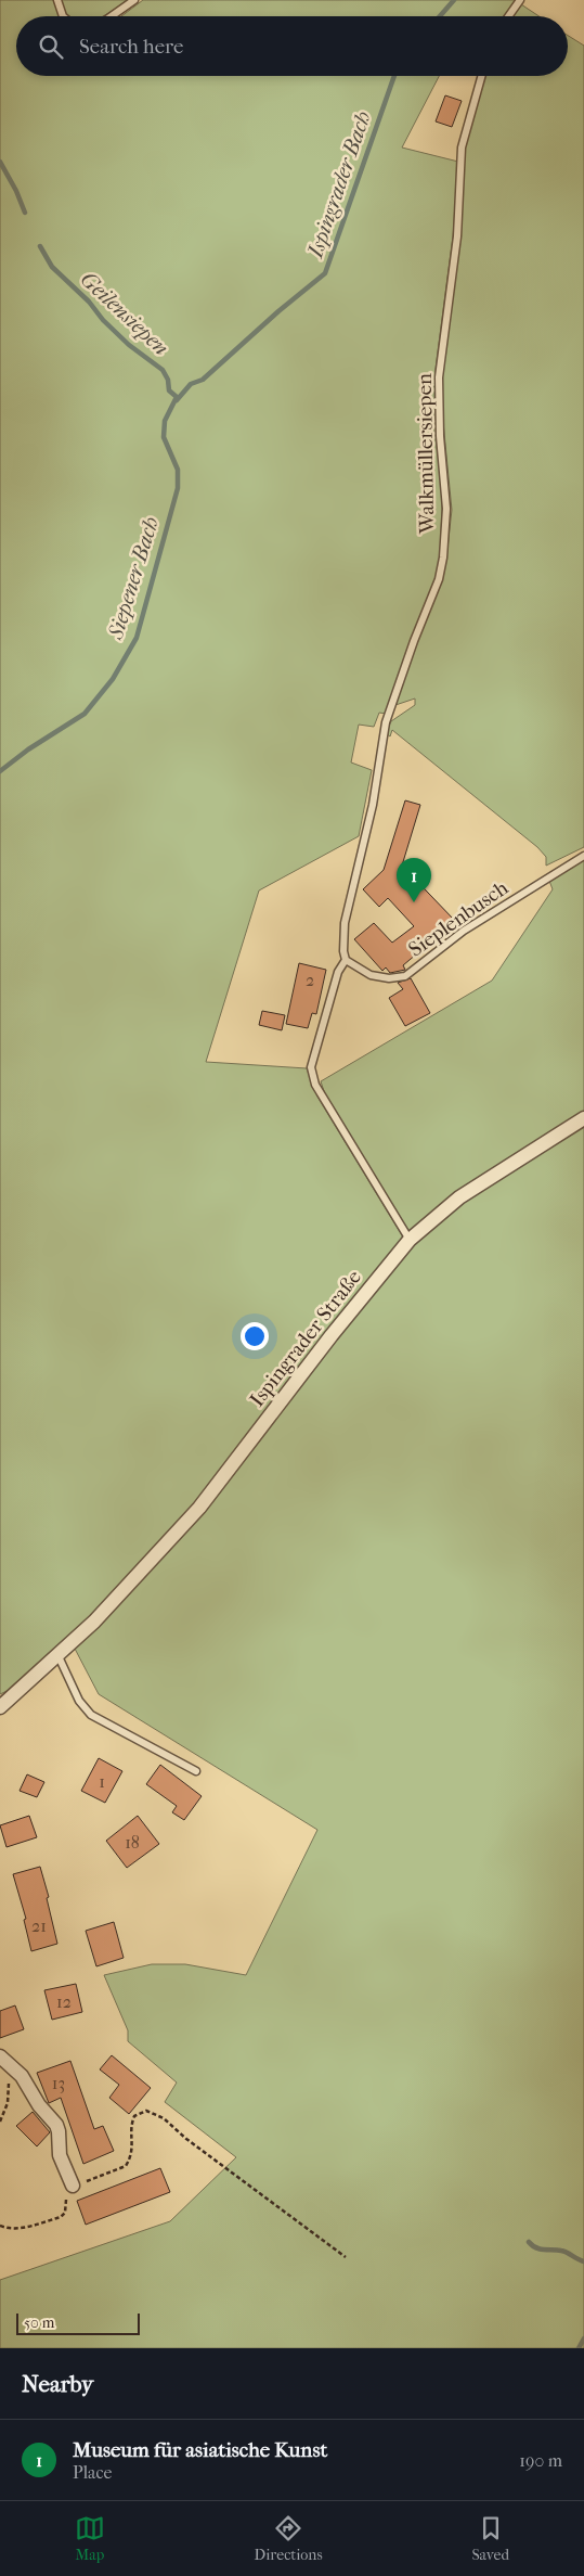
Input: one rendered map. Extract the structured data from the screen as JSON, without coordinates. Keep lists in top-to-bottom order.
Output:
{
  "streets": {
    "street": ["Ispingrader Straße"],
    "lane": ["Walkmüllersiepen", "Sieplenbusch"]
  },
  "crossings": [
    ["Walkmüllersiepen", "Sieplenbusch"]
  ],
  "water": ["Ispingrader Bach", "Geilensiepen", "Siepener Bach"],
  "house_numbers": [
    "2",
    "1",
    "18",
    "21",
    "12",
    "13"
  ],
  "scale_bar": "50 m",
  "page": {
    "search": "Search here",
    "pins": "1",
    "scale": "50 m",
    "heading": "Nearby",
    "list": [
      {
        "mark": "1",
        "name": "Museum für asiatische Kunst",
        "note": "Place",
        "value": "190 m"
      }
    ],
    "nav": ["Map", "Directions", "Saved"]
  }
}
